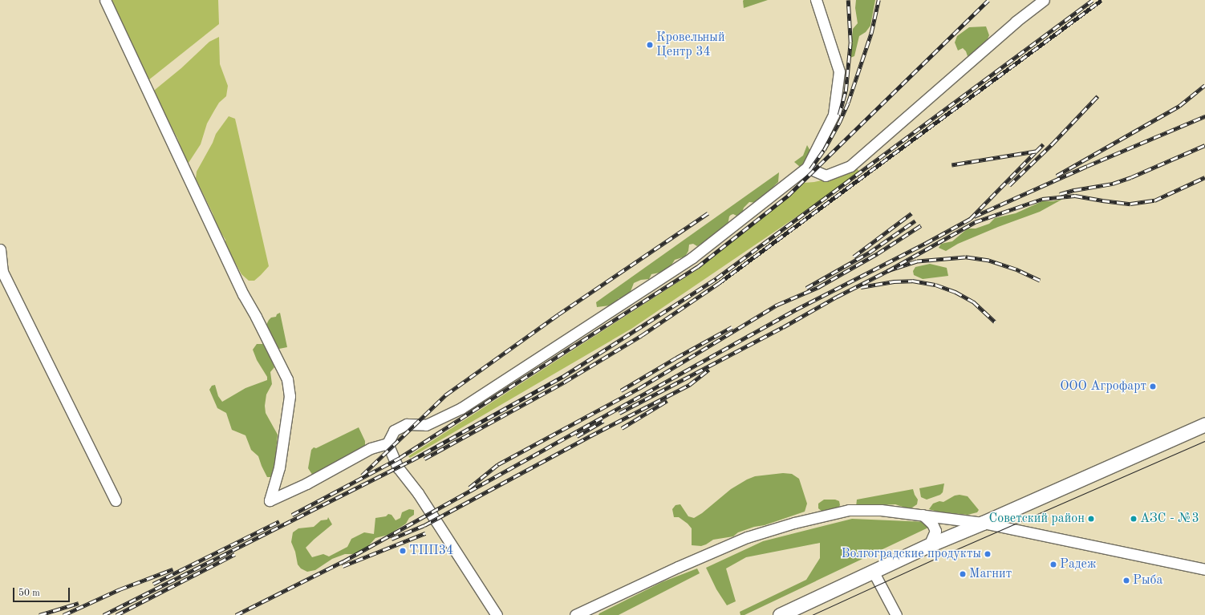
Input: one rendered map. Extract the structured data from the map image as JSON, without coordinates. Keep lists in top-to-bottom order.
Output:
{
  "places": [
    "Кровельный Центр 34",
    "ООО Агрофарт",
    "Советский район",
    "АЗС - №3",
    "ТПП34",
    "Волгоградские продукты",
    "Радеж",
    "Магнит",
    "Рыба"
  ],
  "scale_bar": "50 m"
}
